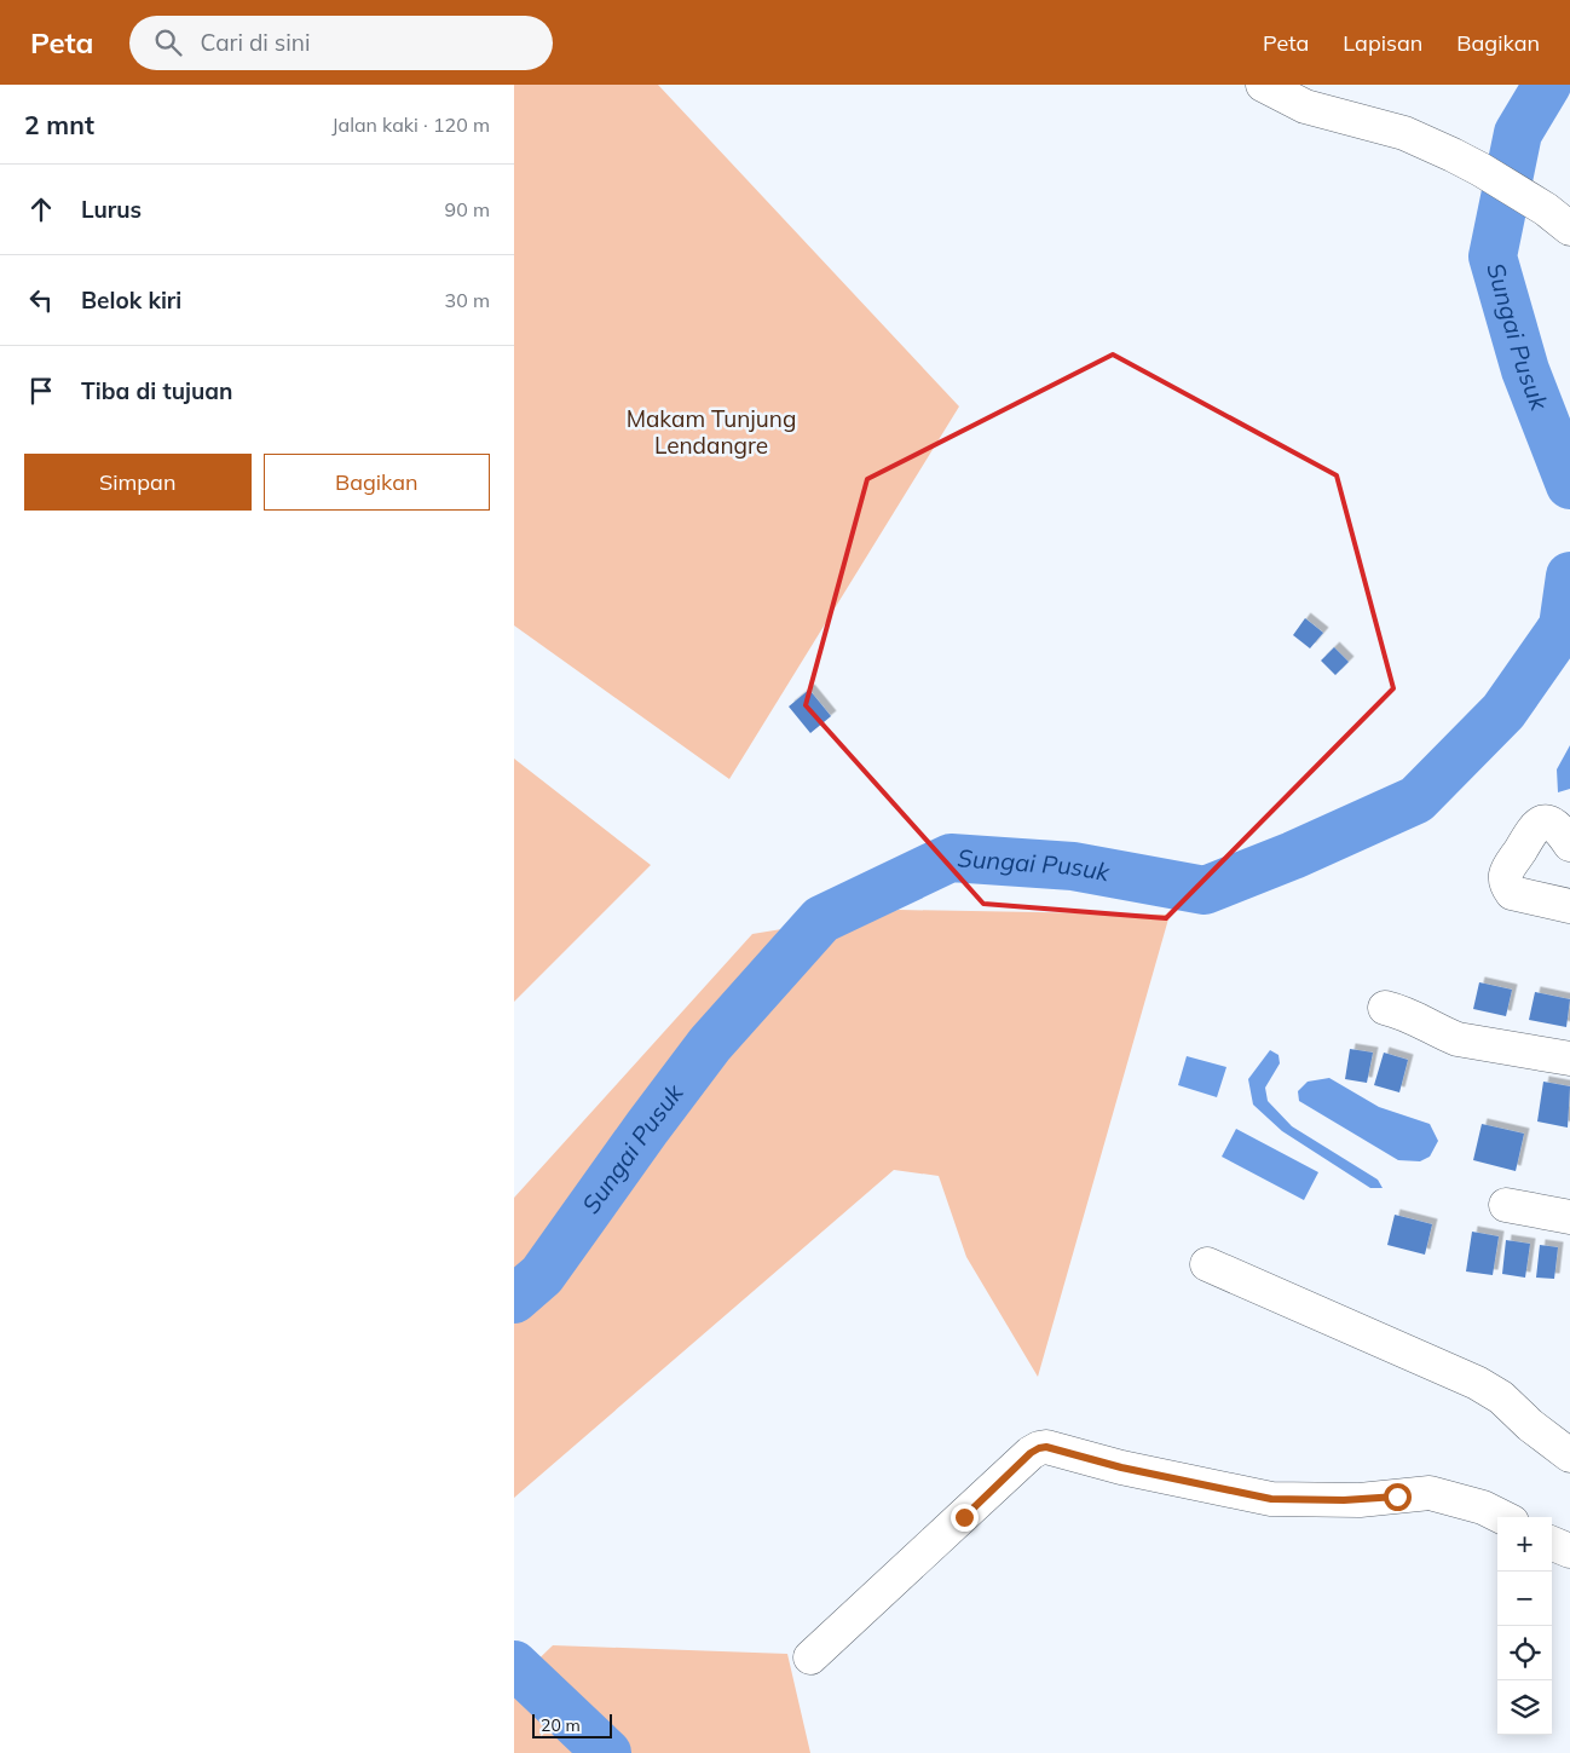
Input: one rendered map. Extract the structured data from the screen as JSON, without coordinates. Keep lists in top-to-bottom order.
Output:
{
  "water": ["Sungai Pusuk"],
  "parks": ["Makam Tunjung Lendangre"],
  "scale_bar": "20 m",
  "page": {
    "header": "Peta",
    "search": "Cari di sini",
    "nav": ["Peta", "Lapisan", "Bagikan"],
    "heading": ["2 mnt", "Jalan kaki · 120 m"],
    "list": [
      ["Lurus", "90 m"],
      ["Belok kiri", "30 m"],
      "Tiba di tujuan"
    ],
    "buttons": ["Simpan", "Bagikan"],
    "map_buttons": ["+", "−"],
    "scale": "20 m"
  }
}
